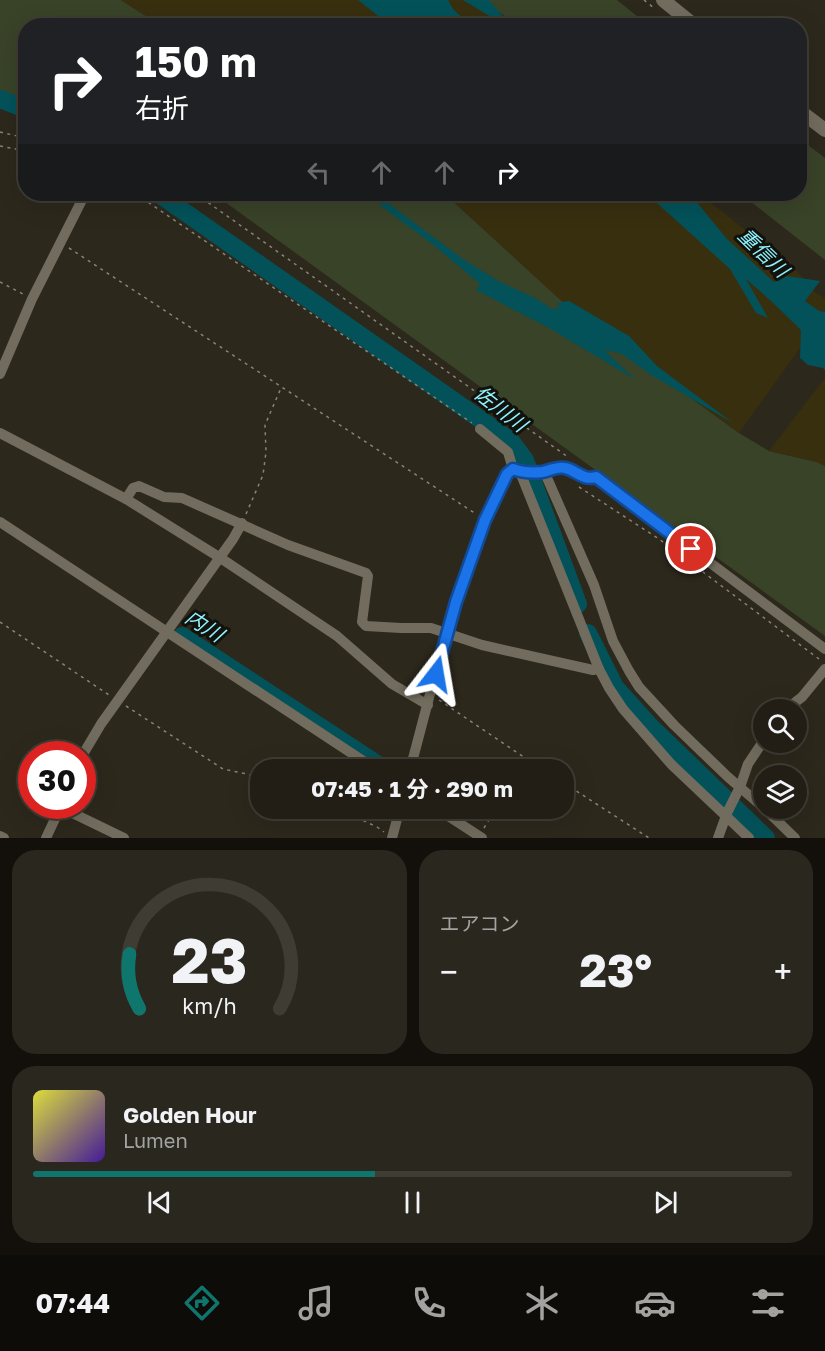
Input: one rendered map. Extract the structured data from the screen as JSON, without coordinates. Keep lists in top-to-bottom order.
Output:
{
  "water": ["重信川", "佐川川", "内川"],
  "page": {
    "turn": ["150 m", "右折"],
    "limit": "30",
    "trip": "07:45 · 1 分 · 290 m",
    "tile": "エアコン",
    "heat": ["−", "23°", "+"],
    "song": ["Golden Hour", "Lumen"],
    "tabs": "07:44",
    "gauge": ["23", "km/h"]
  }
}
